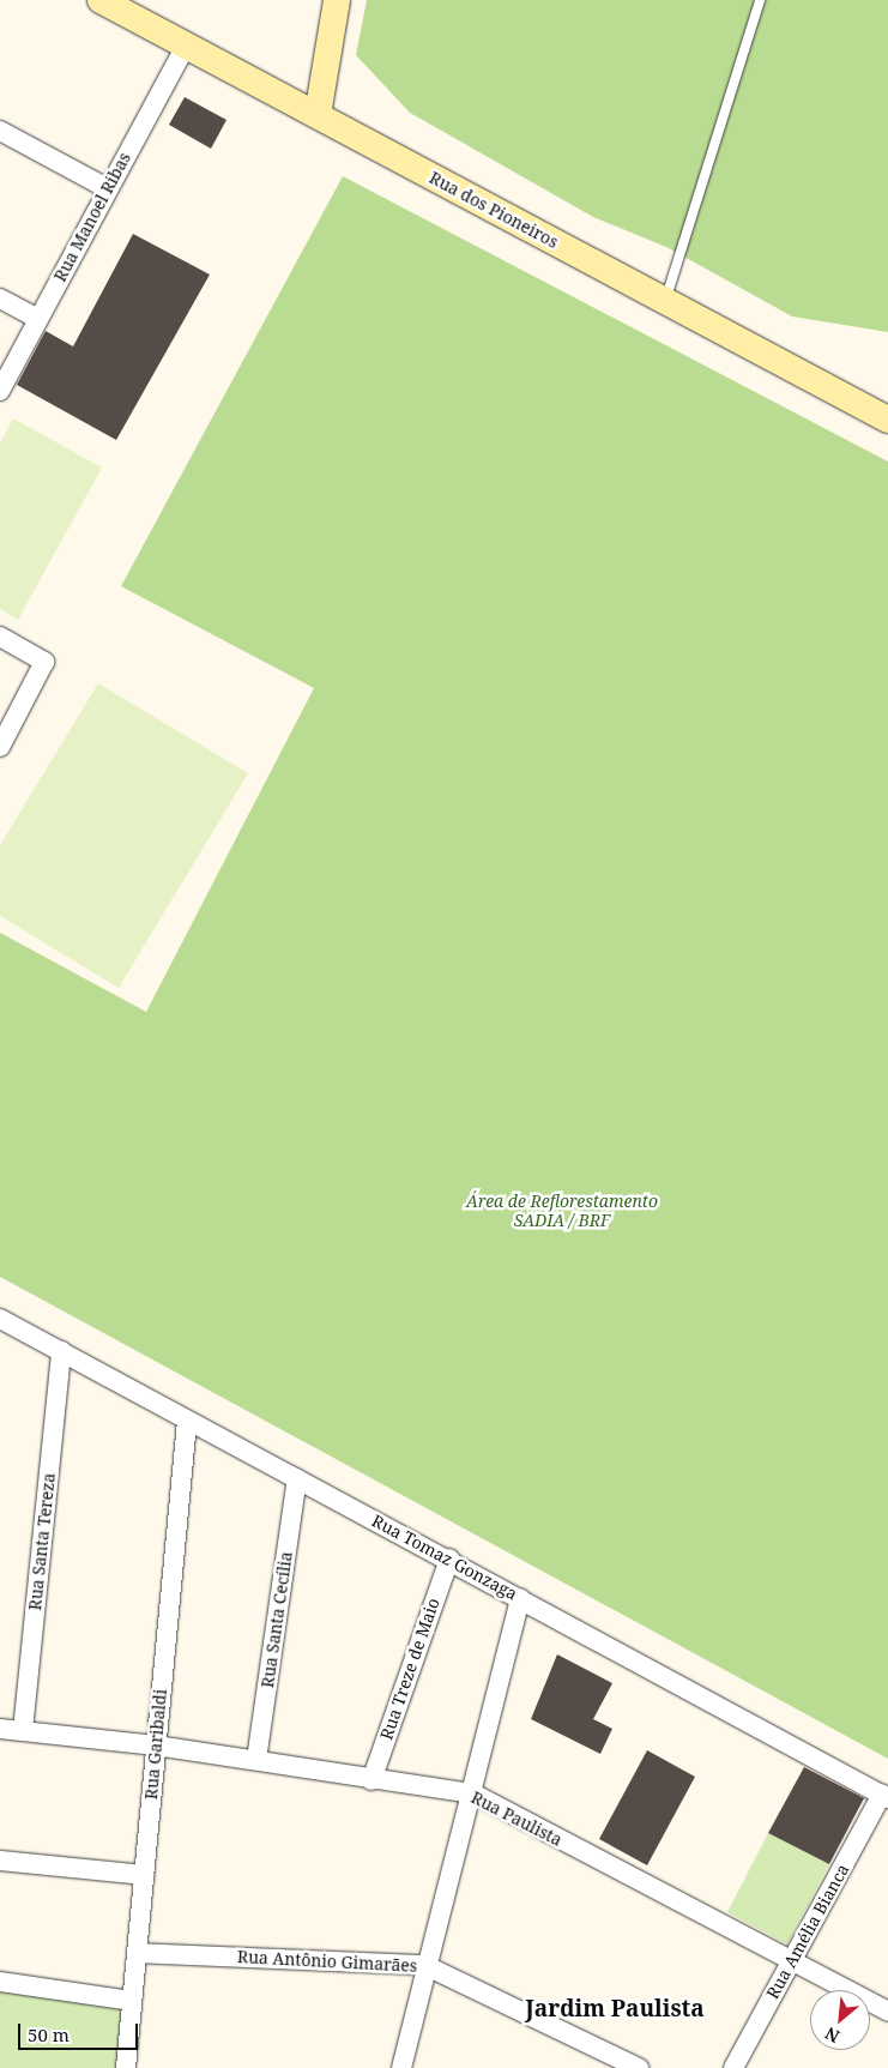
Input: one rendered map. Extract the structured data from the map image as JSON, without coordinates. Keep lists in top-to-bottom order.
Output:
{
  "streets": {
    "main road": ["Rua dos Pioneiros"],
    "street": [
      "Rua Manoel Ribas",
      "Rua Santa Tereza",
      "Rua Tomaz Gonzaga",
      "Rua Santa Cecília",
      "Rua Treze de Maio",
      "Rua Garibaldi",
      "Rua Paulista",
      "Rua Amélia Bianca",
      "Rua Antônio Gimarães"
    ]
  },
  "crossings": [
    ["Rua dos Pioneiros", "Rua Manoel Ribas"],
    ["Rua Santa Tereza", "Rua Tomaz Gonzaga"],
    ["Rua Santa Tereza", "Rua Paulista"],
    ["Rua Tomaz Gonzaga", "Rua Santa Cecília"],
    ["Rua Tomaz Gonzaga", "Rua Treze de Maio"],
    ["Rua Tomaz Gonzaga", "Rua Garibaldi"],
    ["Rua Tomaz Gonzaga", "Rua Amélia Bianca"],
    ["Rua Santa Cecília", "Rua Paulista"],
    ["Rua Treze de Maio", "Rua Paulista"],
    ["Rua Garibaldi", "Rua Paulista"],
    ["Rua Garibaldi", "Rua Antônio Gimarães"],
    ["Rua Paulista", "Rua Amélia Bianca"]
  ],
  "districts": ["Jardim Paulista"],
  "parks": ["Área de Reflorestamento SADIA / BRF"],
  "scale_bar": "50 m",
  "north": "bottom left"
}
